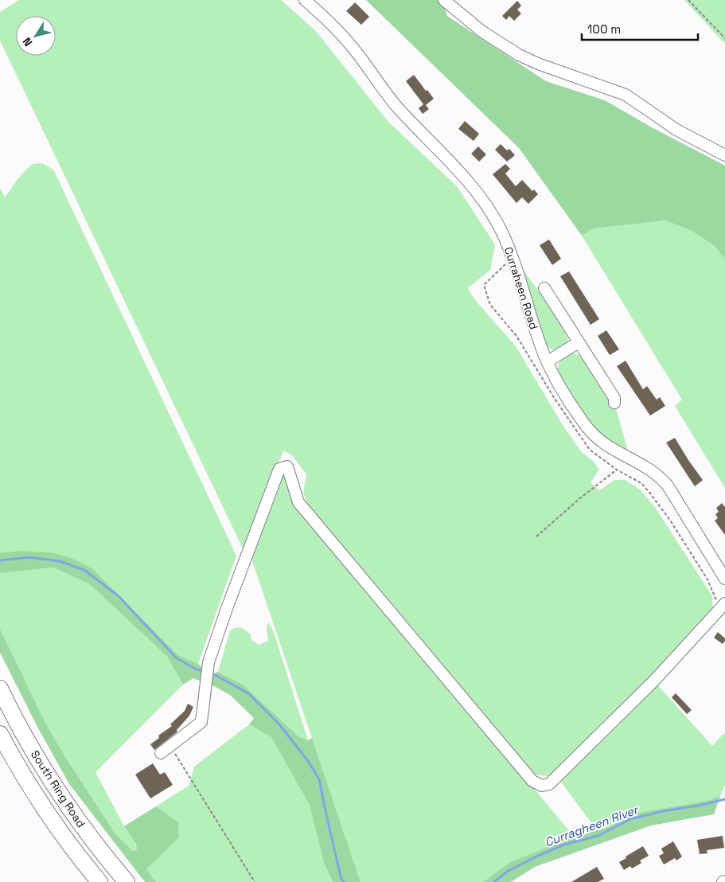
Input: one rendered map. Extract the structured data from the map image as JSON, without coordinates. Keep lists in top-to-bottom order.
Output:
{
  "streets": {
    "highway": ["South Ring Road"],
    "street": ["Curraheen Road"]
  },
  "water": ["Curragheen River"],
  "scale_bar": "100 m",
  "north": "bottom left"
}
